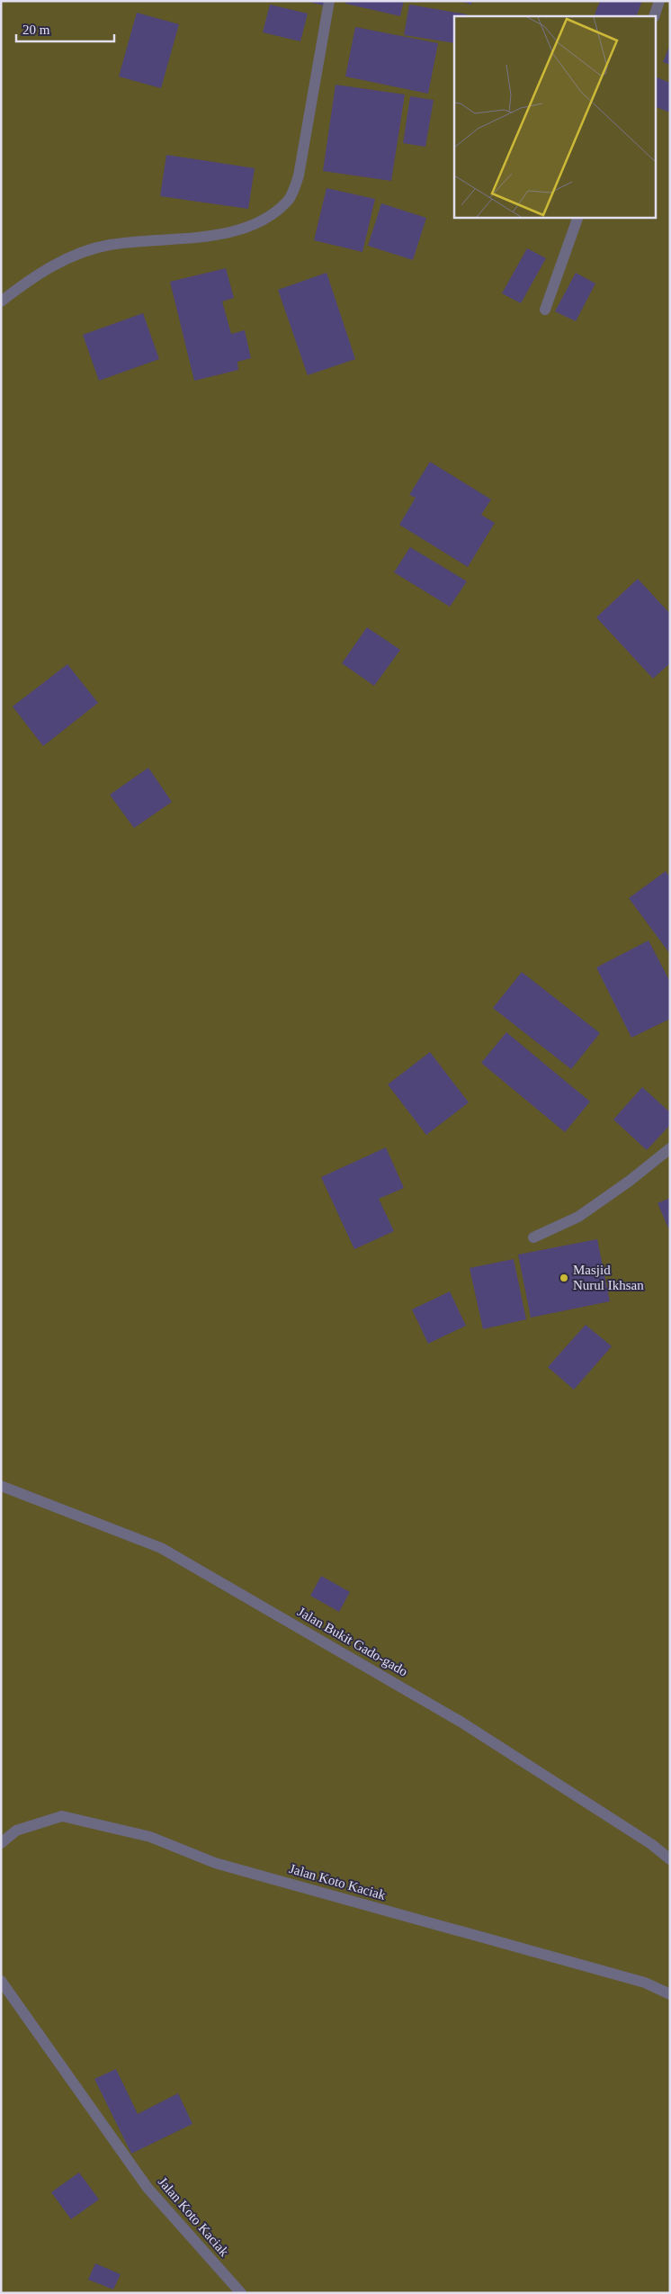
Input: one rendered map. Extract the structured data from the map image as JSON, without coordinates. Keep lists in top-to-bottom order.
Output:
{
  "streets": {
    "street": ["Jalan Bukit Gado-gado", "Jalan Koto Kaciak"]
  },
  "places": ["Masjid Nurul Ikhsan"],
  "scale_bar": "20 m"
}
